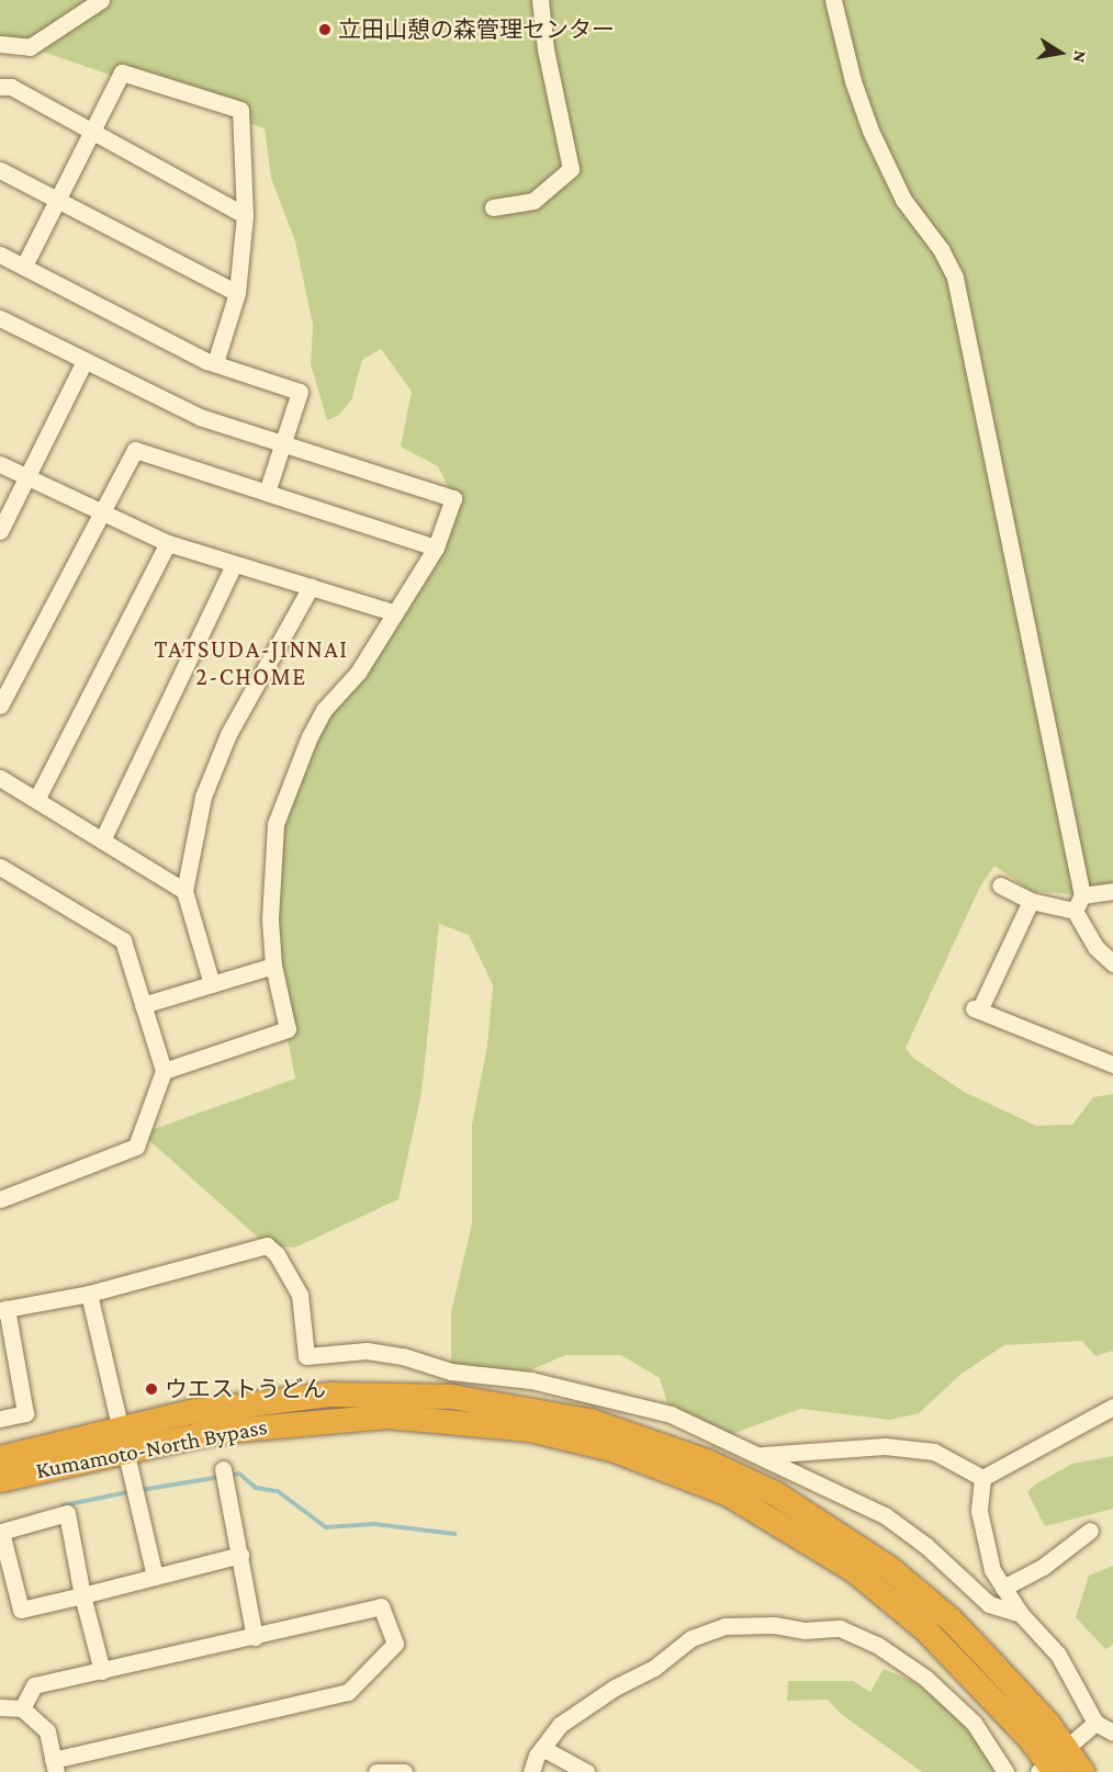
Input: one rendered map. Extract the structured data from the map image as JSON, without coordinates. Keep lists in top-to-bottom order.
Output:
{
  "streets": {
    "highway": ["Kumamoto-North Bypass"]
  },
  "districts": ["TATSUDA-JINNAI 2-CHOME"],
  "places": ["立田山憩の森管理センター", "ウエストうどん"],
  "north": "right"
}
